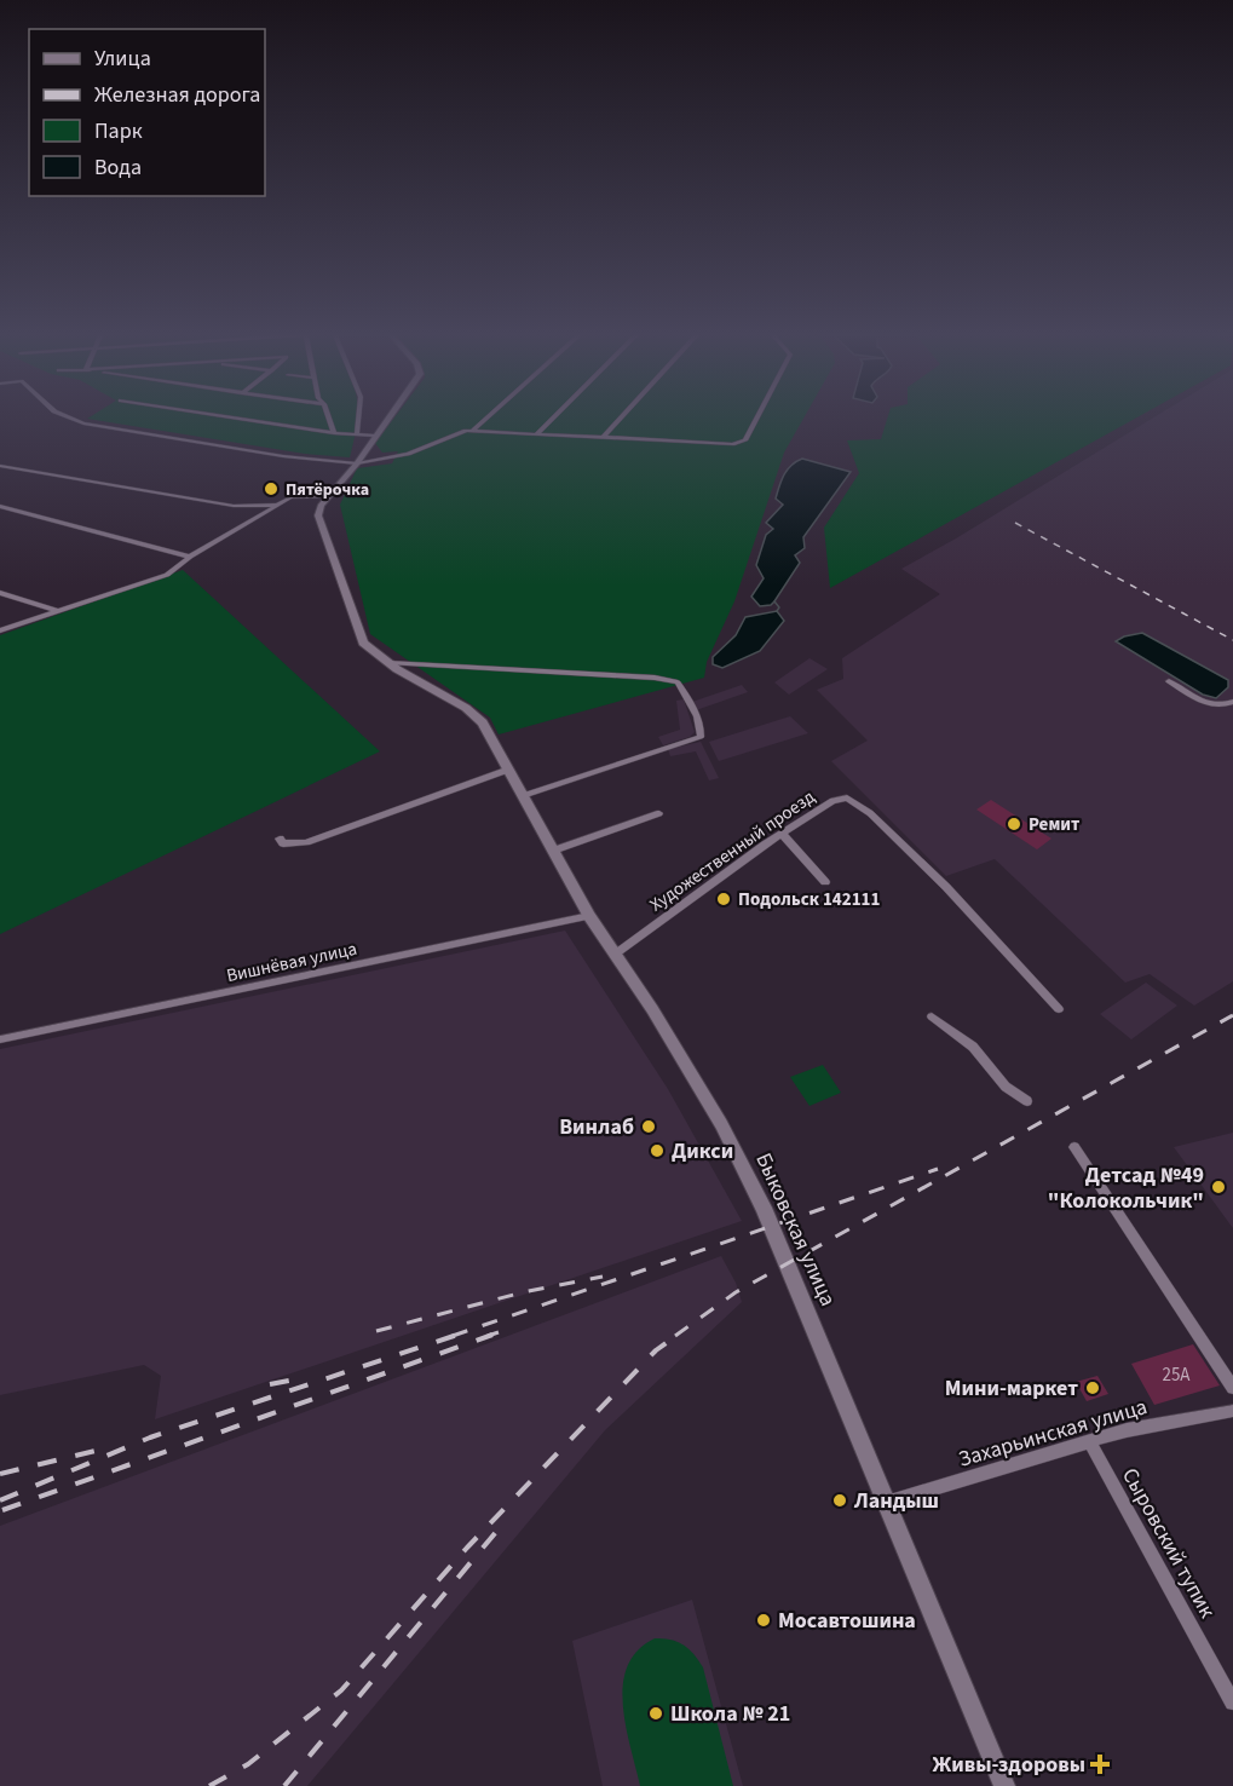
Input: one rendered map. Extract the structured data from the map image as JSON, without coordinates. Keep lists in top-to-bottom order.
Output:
{
  "streets": {
    "street": [
      "Художественный проезд",
      "Вишнёвая улица",
      "Быковская улица",
      "Захарьинская улица",
      "Сыровский тупик"
    ]
  },
  "crossings": [
    ["Художественный проезд", "Быковская улица"],
    ["Вишнёвая улица", "Быковская улица"],
    ["Быковская улица", "Захарьинская улица"],
    ["Захарьинская улица", "Сыровский тупик"]
  ],
  "places": {
    "other": [
      "Пятёрочка",
      "Ремит",
      "Подольск 142111",
      "Винлаб",
      "Дикси",
      "Детсад №49 \"Колокольчик\"",
      "Мини-маркет",
      "Ландыш",
      "Мосавтошина",
      "Школа № 21"
    ],
    "health": ["Живы-здоровы"]
  },
  "house_numbers": ["25А"],
  "legend": [
    "Улица",
    "Железная дорога",
    "Парк",
    "Вода"
  ]
}
